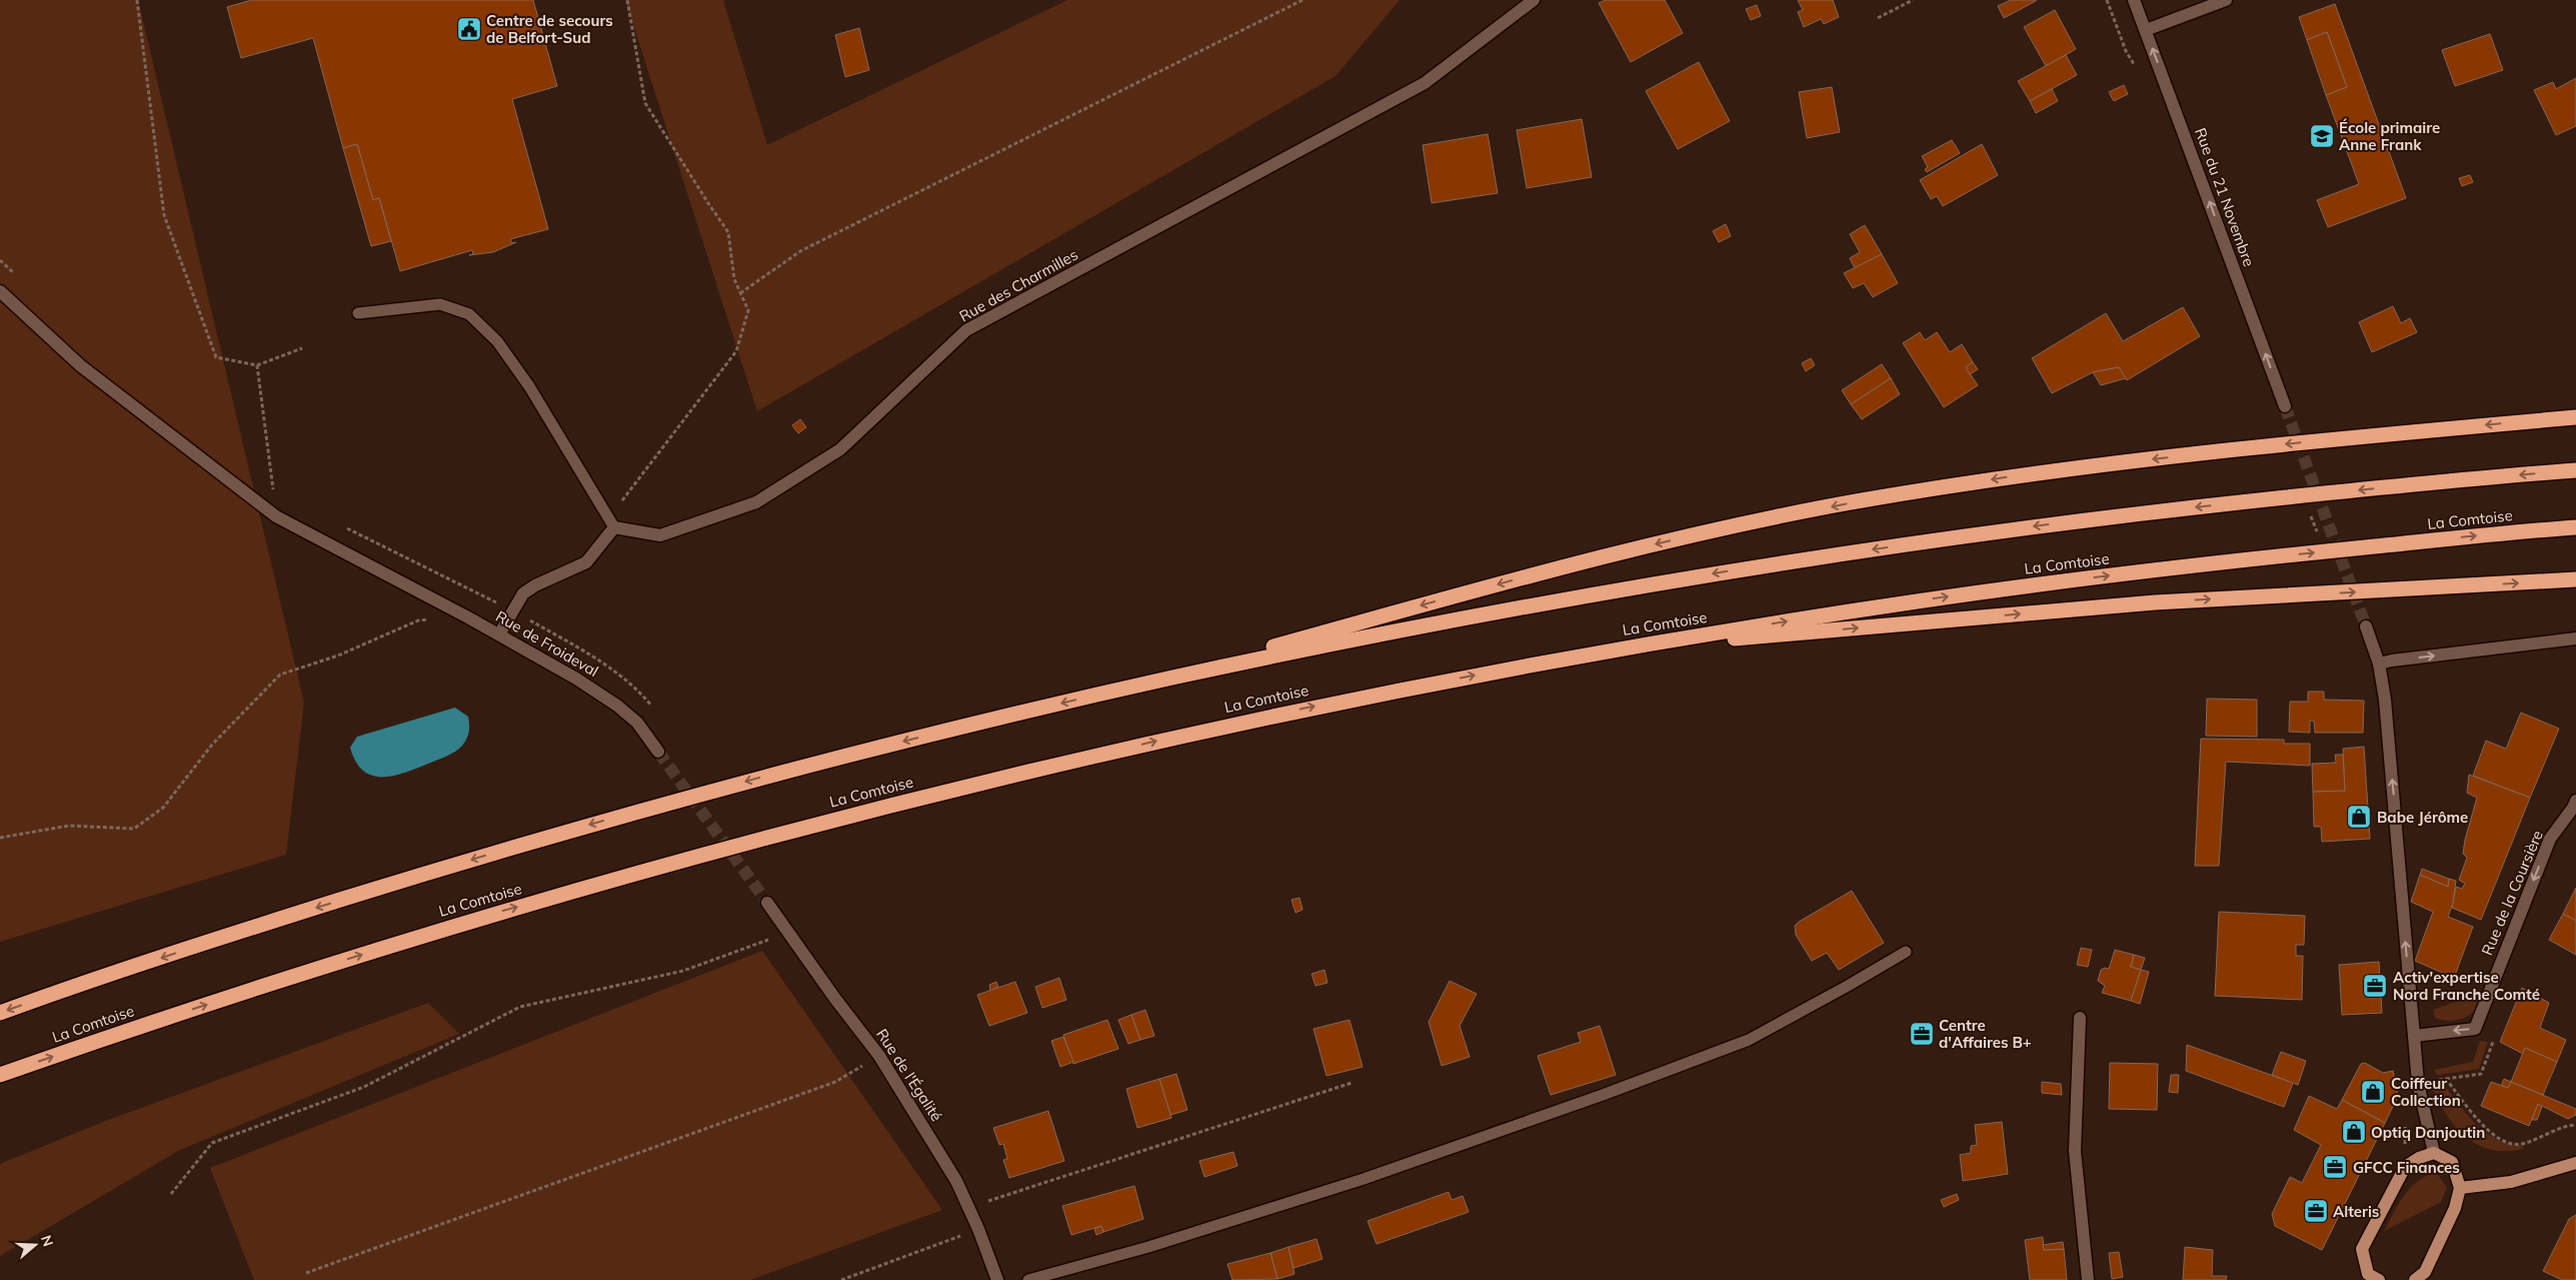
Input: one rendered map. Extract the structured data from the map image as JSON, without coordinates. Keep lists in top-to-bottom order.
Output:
{
  "streets": {
    "highway": ["La Comtoise"],
    "street": [
      "Rue du 21 Novembre",
      "Rue des Charmilles",
      "Rue de Froideval",
      "Rue de la Coursière",
      "Rue de l'Égalité"
    ]
  },
  "one_way": ["Rue du 21 Novembre", "Rue de la Coursière"],
  "places": {
    "public building": ["Centre de secours de Belfort-Sud"],
    "school or university": ["École primaire Anne Frank"],
    "shop": ["Babe Jérôme", "Coiffeur Collection", "Optiq Danjoutin"],
    "office": [
      "Activ'expertise Nord Franche Comté",
      "Centre d'Affaires B+",
      "GFCC Finances",
      "Alteris"
    ]
  },
  "north": "right"
}
